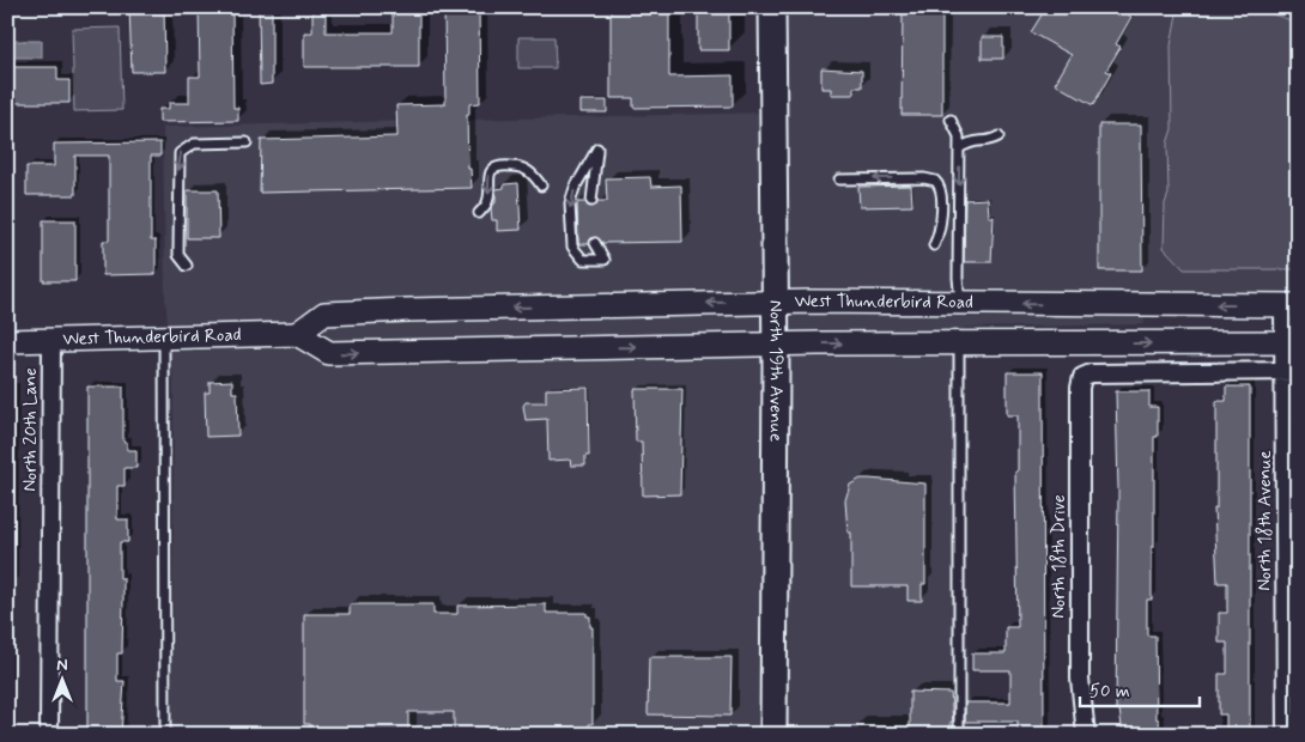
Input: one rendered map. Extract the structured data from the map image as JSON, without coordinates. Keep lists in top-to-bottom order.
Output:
{
  "streets": {
    "main road": ["West Thunderbird Road", "North 19th Avenue"],
    "street": ["North 20th Lane", "North 18th Avenue", "North 18th Drive"]
  },
  "crossings": [
    ["West Thunderbird Road", "North 19th Avenue"],
    ["West Thunderbird Road", "North 20th Lane"],
    ["West Thunderbird Road", "North 18th Avenue"],
    ["North 18th Avenue", "North 18th Drive"]
  ],
  "scale_bar": "50 m",
  "north": "top"
}
